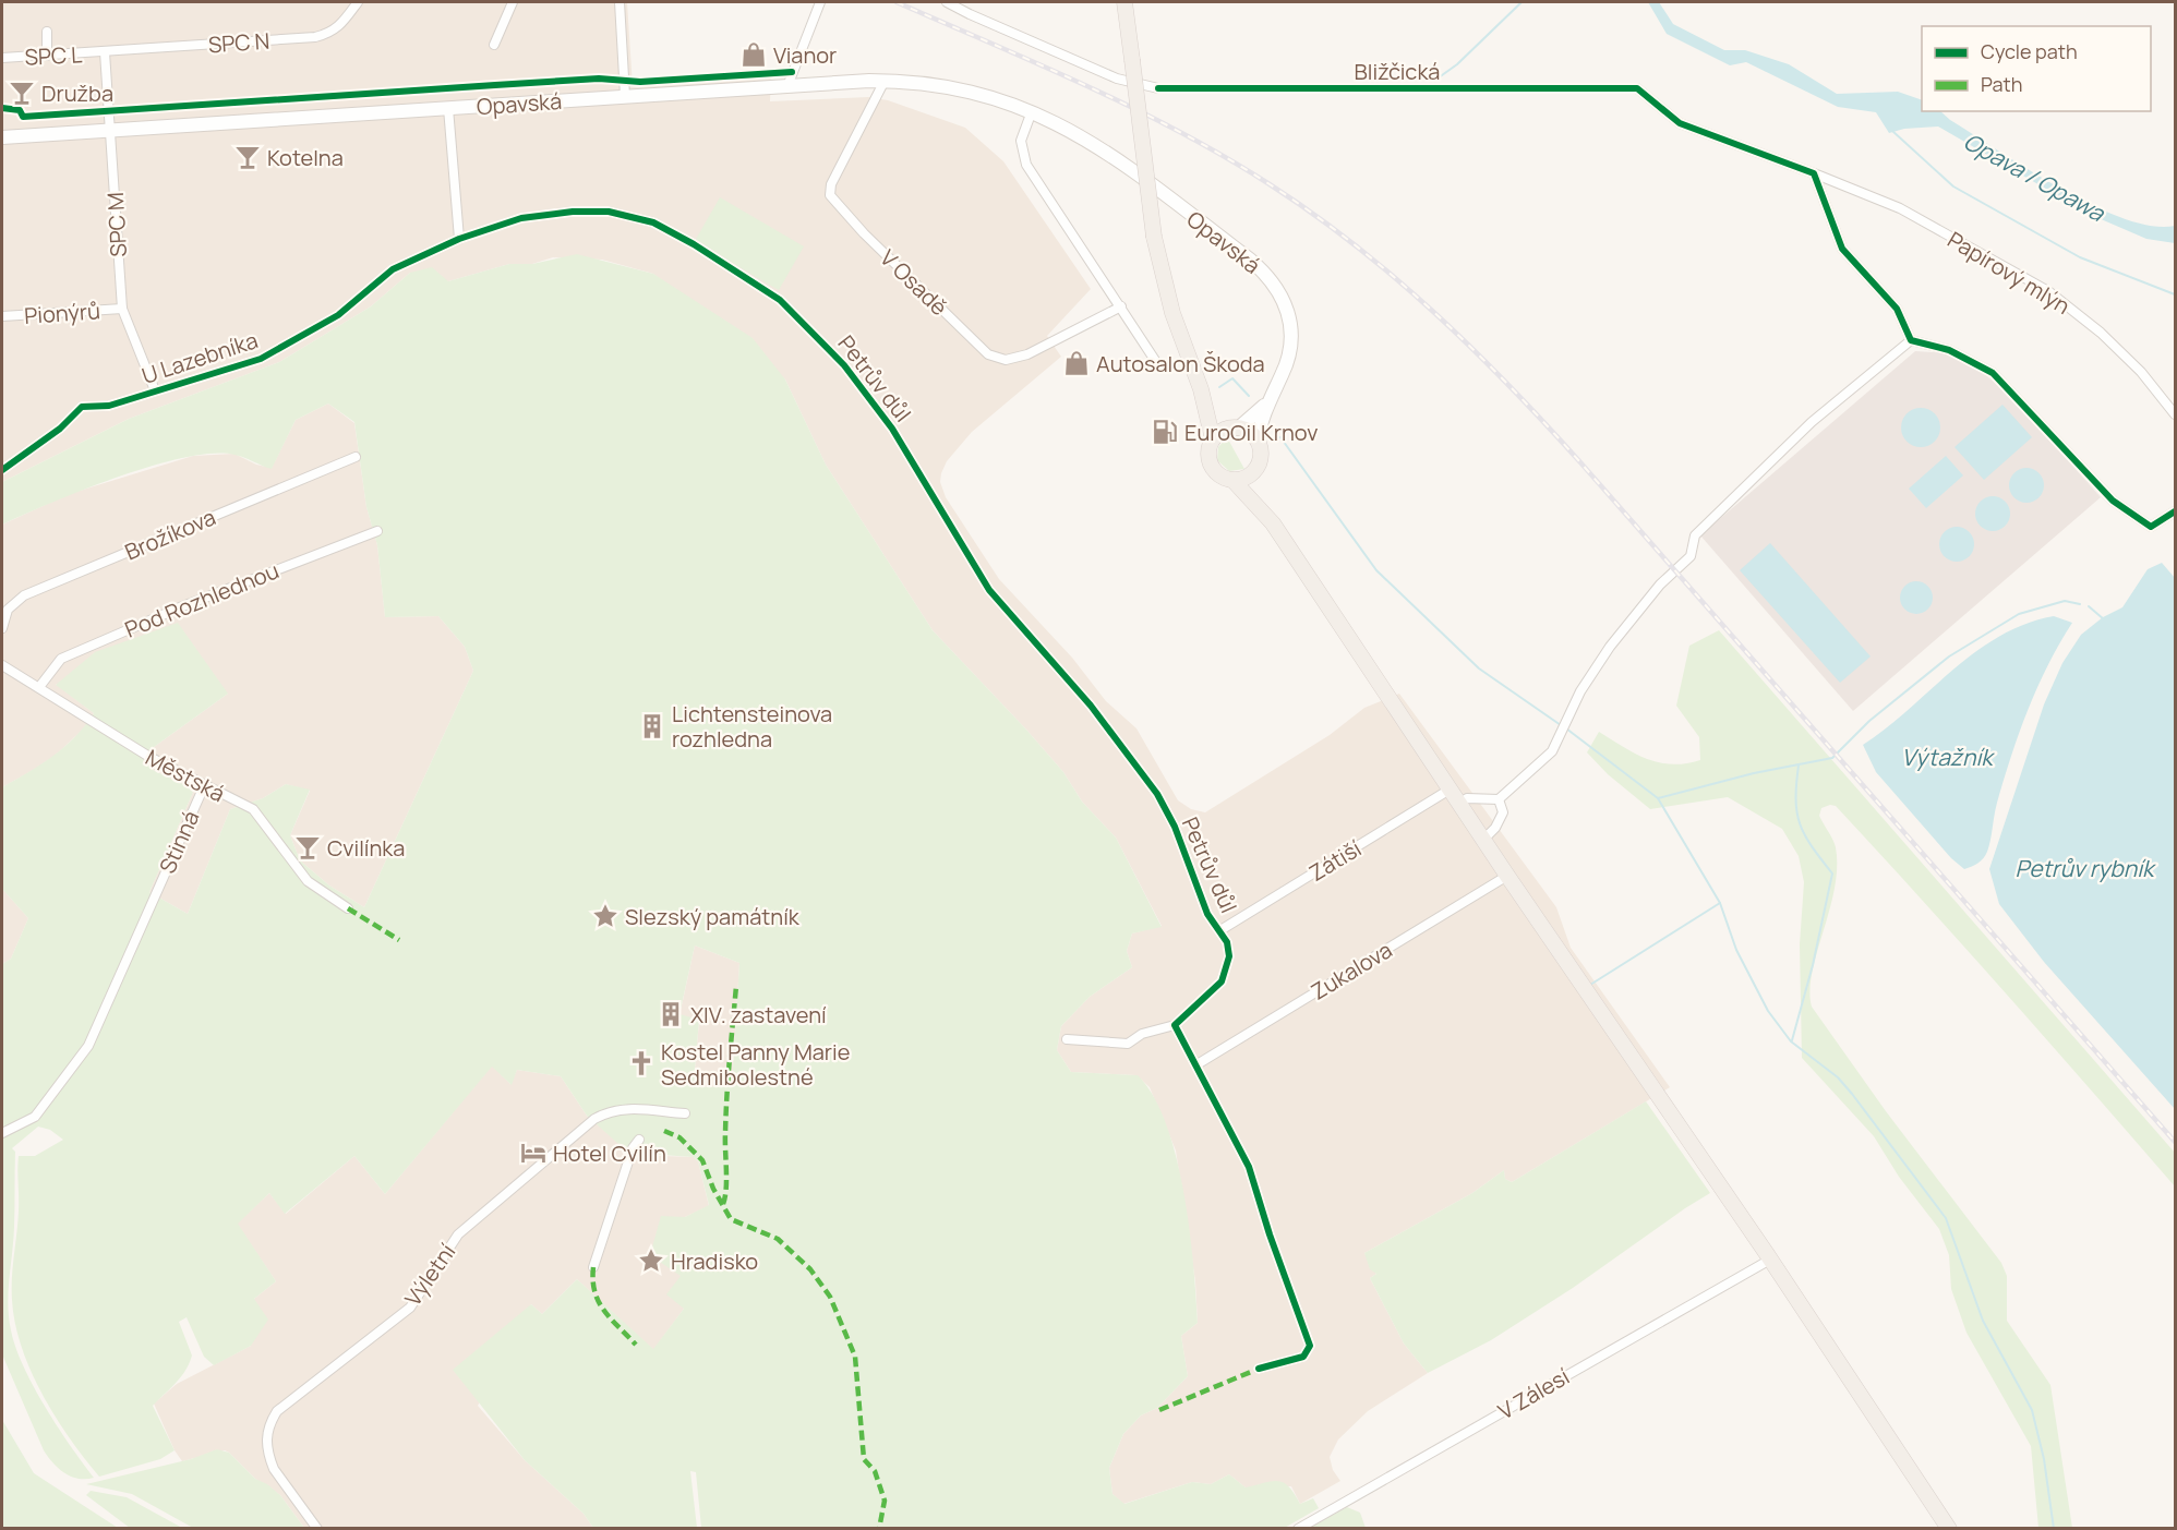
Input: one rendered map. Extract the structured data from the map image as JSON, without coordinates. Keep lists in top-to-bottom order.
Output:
{
  "streets": {
    "main road": ["Opavská"],
    "street": [
      "SPC N",
      "SPC L",
      "Bližčická",
      "SPC M",
      "Papírový mlýn",
      "V Osadě",
      "Pionýrů",
      "U Lazebníka",
      "Petrův důl",
      "Brožíkova",
      "Pod Rozhlednou",
      "Městská",
      "Stinná",
      "Zátiší",
      "Zukalova",
      "Výletní",
      "V Zálesí"
    ]
  },
  "crossings": [
    ["SPC N", "SPC L"],
    ["SPC N", "SPC M"],
    ["SPC L", "SPC M"],
    ["Bližčická", "Papírový mlýn"],
    ["Opavská", "SPC M"],
    ["Opavská", "V Osadě"],
    ["SPC M", "Pionýrů"],
    ["SPC M", "U Lazebníka"],
    ["U Lazebníka", "Petrův důl"],
    ["Petrův důl", "Zátiší"],
    ["Pod Rozhlednou", "Městská"],
    ["Městská", "Stinná"]
  ],
  "water": ["Opava / Opawa", "Výtažník", "Petrův rybník"],
  "places": {
    "shop": ["Vianor", "Autosalon Škoda"],
    "bar": ["Družba", "Kotelna", "Cvilínka"],
    "fuel station": ["EuroOil Krnov"],
    "building": ["Lichtensteinova rozhledna", "XIV. zastavení"],
    "place": ["Slezský památník", "Hradisko"],
    "church": ["Kostel Panny Marie Sedmibolestné"],
    "hotel": ["Hotel Cvilín"]
  },
  "legend": ["Cycle path", "Path"]
}
